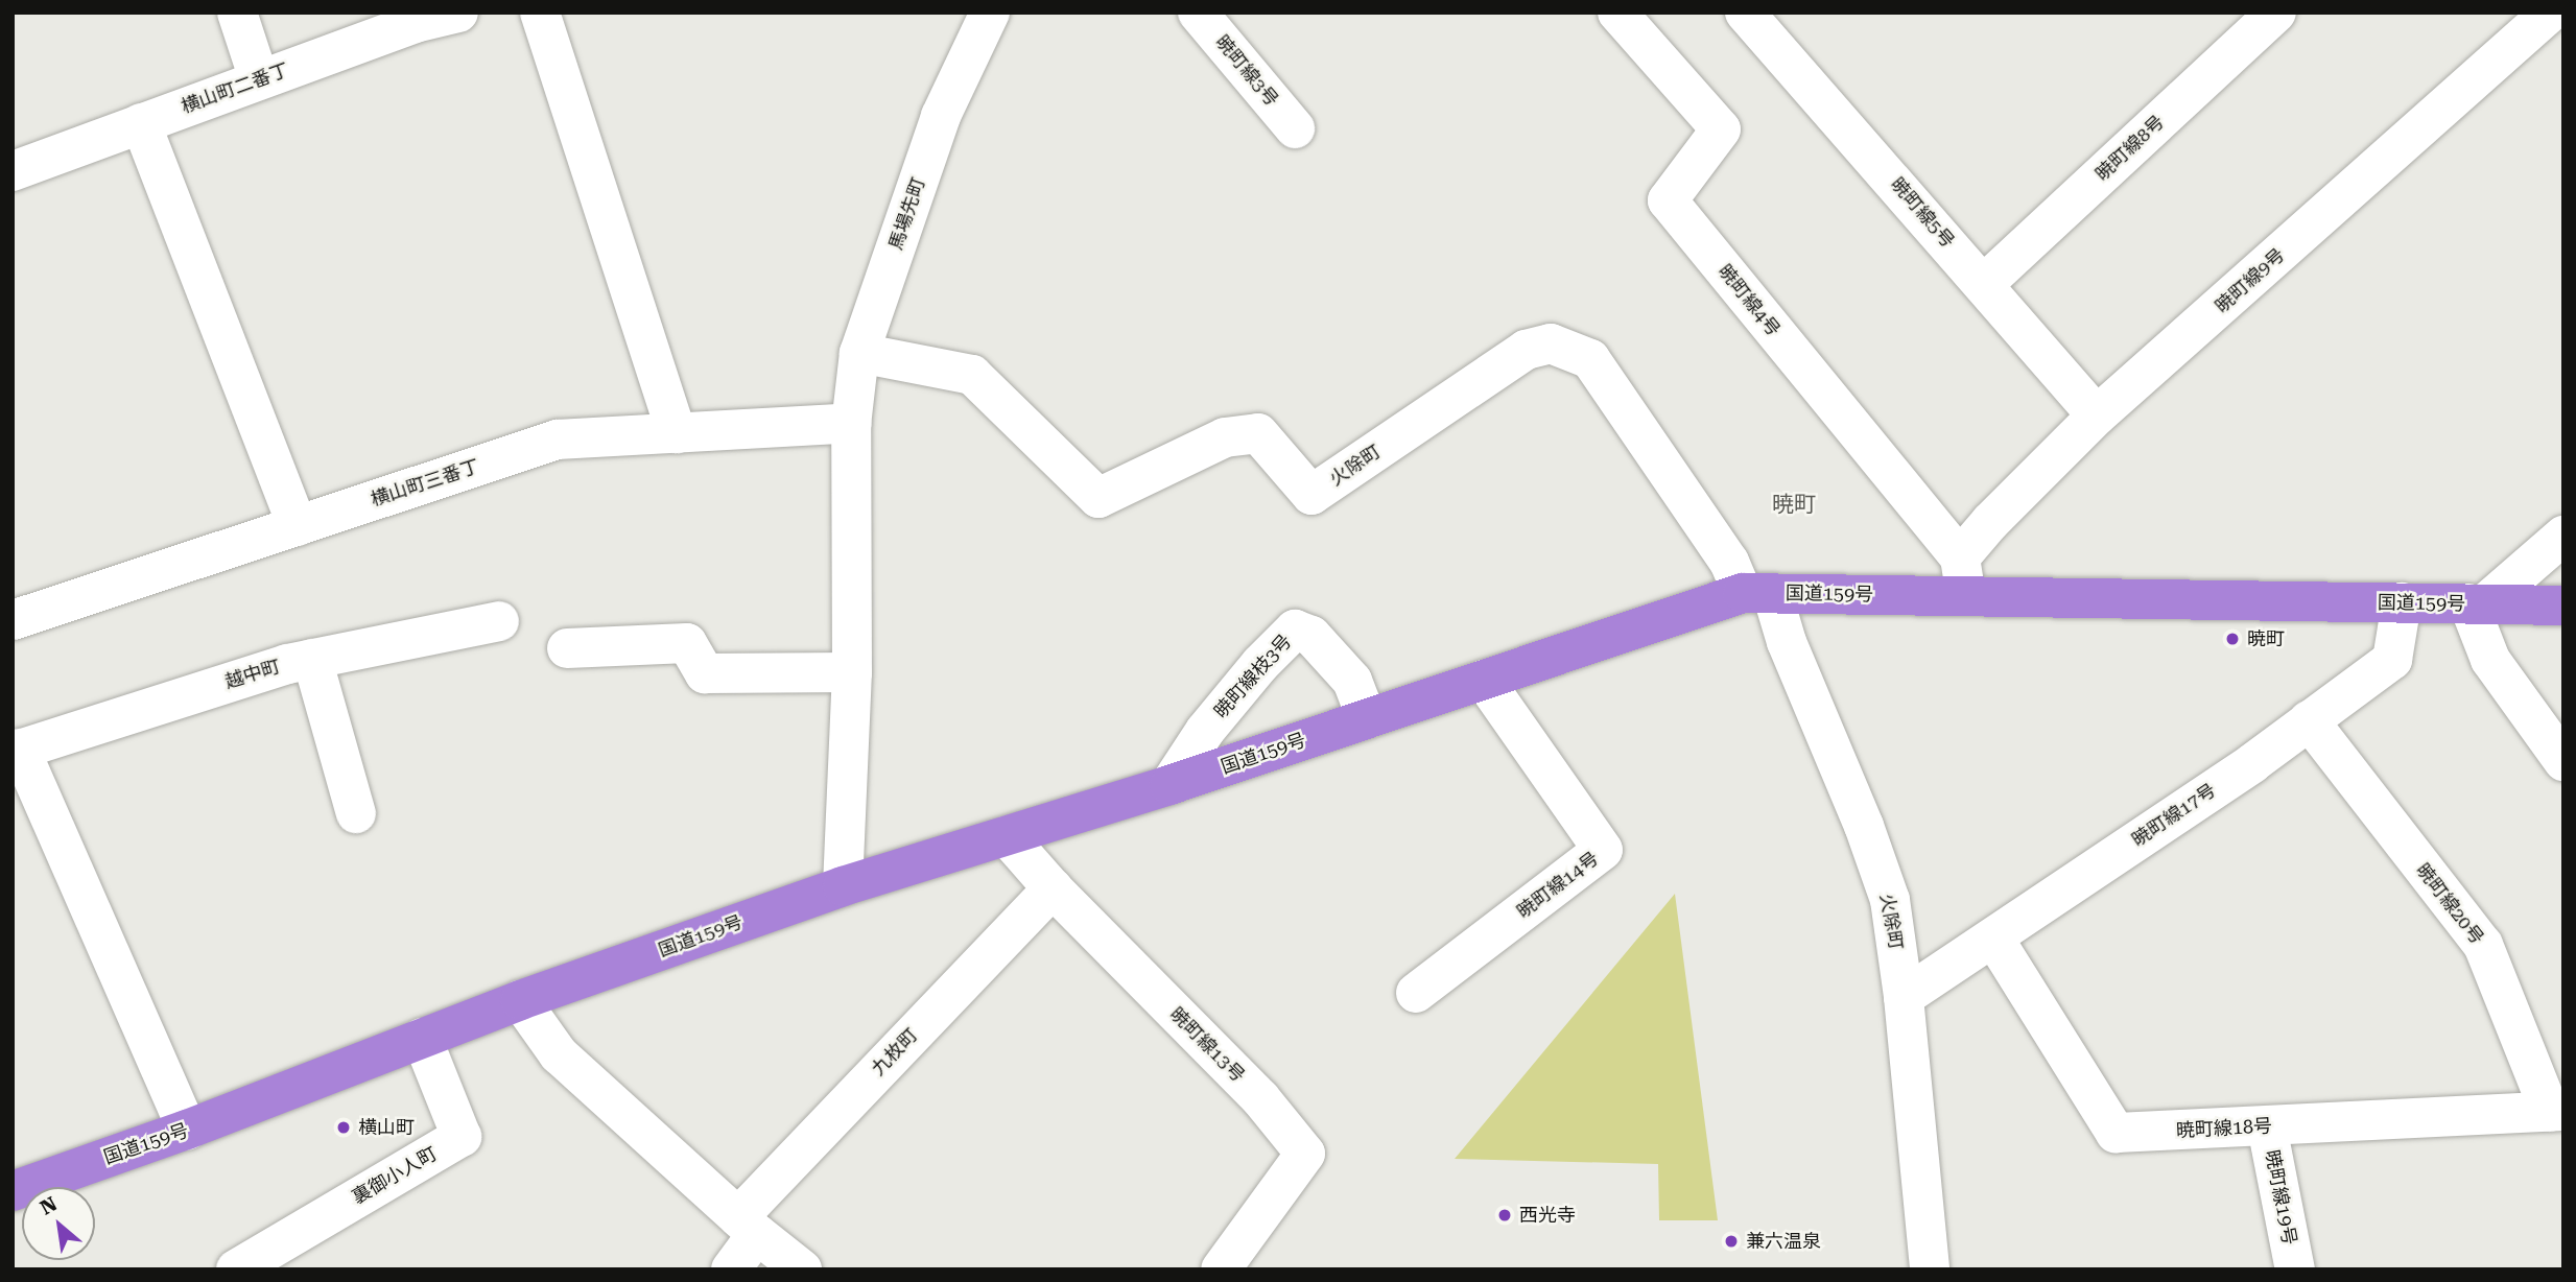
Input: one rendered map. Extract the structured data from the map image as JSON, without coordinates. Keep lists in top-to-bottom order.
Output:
{
  "streets": {
    "highway": ["国道159号"],
    "street": [
      "暁町線3号",
      "横山町二番丁",
      "暁町線8号",
      "暁町線5号",
      "馬場先町",
      "暁町線9号",
      "暁町線4号",
      "火除町",
      "横山町三番丁",
      "越中町",
      "暁町線枝3号",
      "暁町線17号",
      "暁町線14号",
      "暁町線20号",
      "暁町線13号",
      "九枚町",
      "暁町線18号",
      "裏御小人町",
      "暁町線19号"
    ]
  },
  "crossings": [
    ["暁町線8号", "暁町線5号"],
    ["暁町線5号", "暁町線9号"],
    ["馬場先町", "火除町"],
    ["馬場先町", "横山町三番丁"],
    ["馬場先町", "国道159号"],
    ["暁町線9号", "暁町線4号"],
    ["火除町", "国道159号"],
    ["火除町", "暁町線17号"],
    ["国道159号", "暁町線枝3号"],
    ["国道159号", "暁町線17号"],
    ["国道159号", "暁町線14号"],
    ["国道159号", "暁町線13号"],
    ["国道159号", "裏御小人町"],
    ["暁町線17号", "暁町線20号"],
    ["暁町線17号", "暁町線18号"],
    ["暁町線20号", "暁町線18号"],
    ["暁町線13号", "九枚町"],
    ["暁町線18号", "暁町線19号"]
  ],
  "districts": ["暁町"],
  "places": [
    "暁町",
    "横山町",
    "西光寺",
    "兼六温泉"
  ],
  "north": "top left"
}
